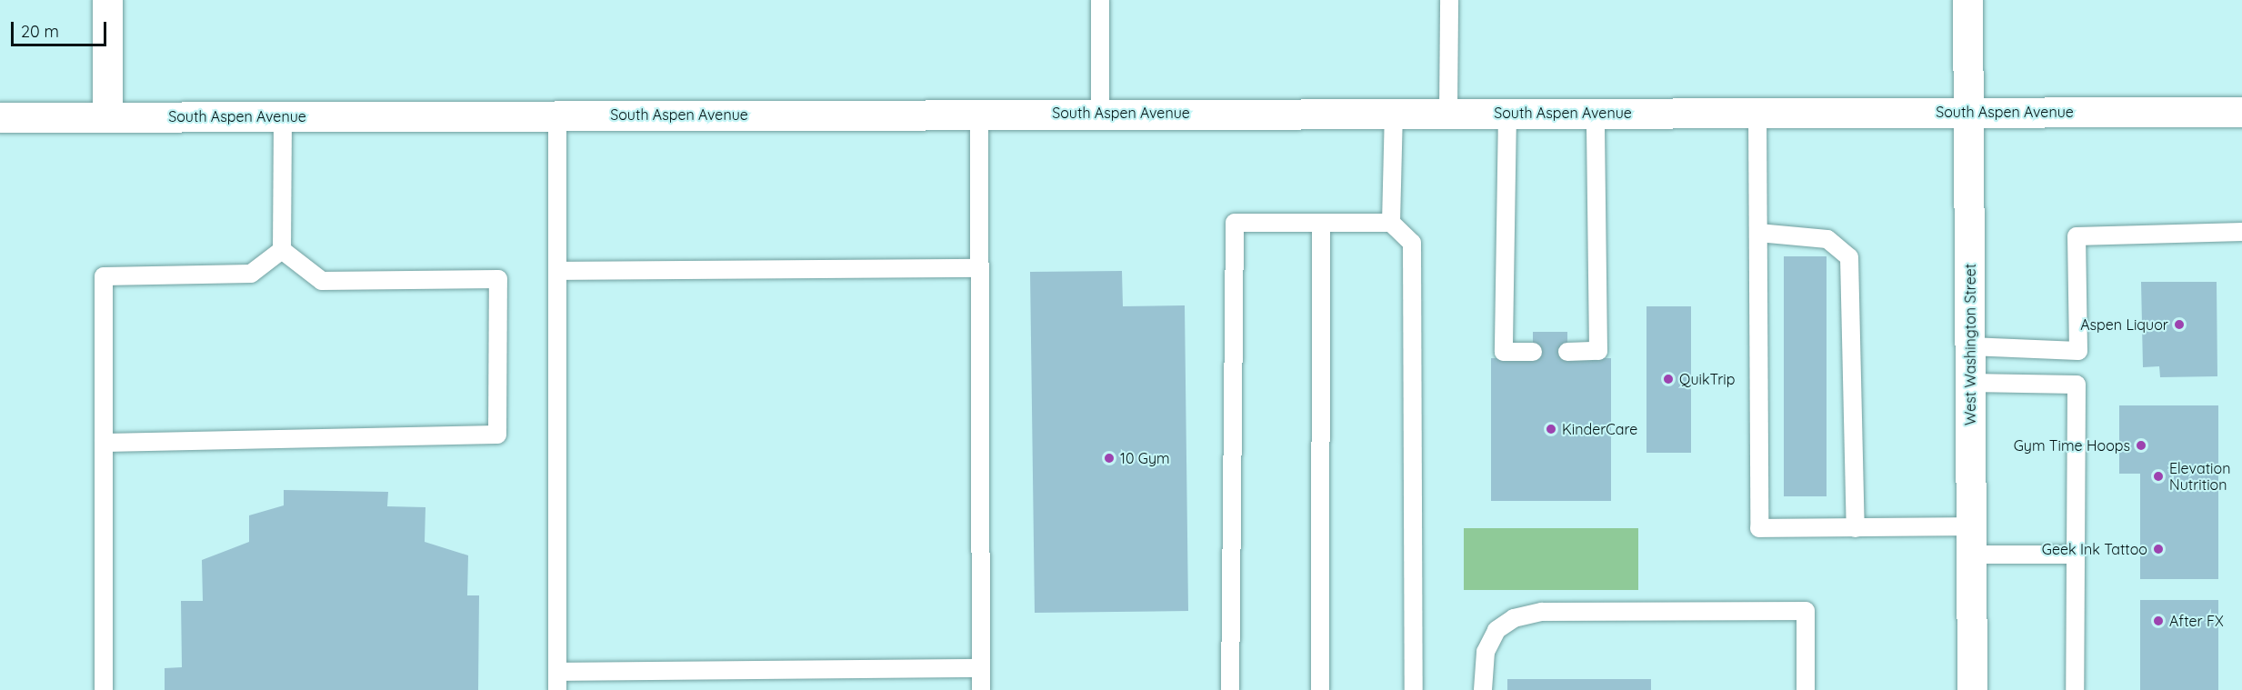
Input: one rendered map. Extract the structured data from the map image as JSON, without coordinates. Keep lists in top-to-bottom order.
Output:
{
  "streets": {
    "main road": ["South Aspen Avenue", "West Washington Street"]
  },
  "crossings": [
    ["South Aspen Avenue", "West Washington Street"]
  ],
  "places": [
    "Aspen Liquor",
    "QuikTrip",
    "KinderCare",
    "Gym Time Hoops",
    "10 Gym",
    "Elevation Nutrition",
    "Geek Ink Tattoo",
    "After FX"
  ],
  "scale_bar": "20 m"
}
